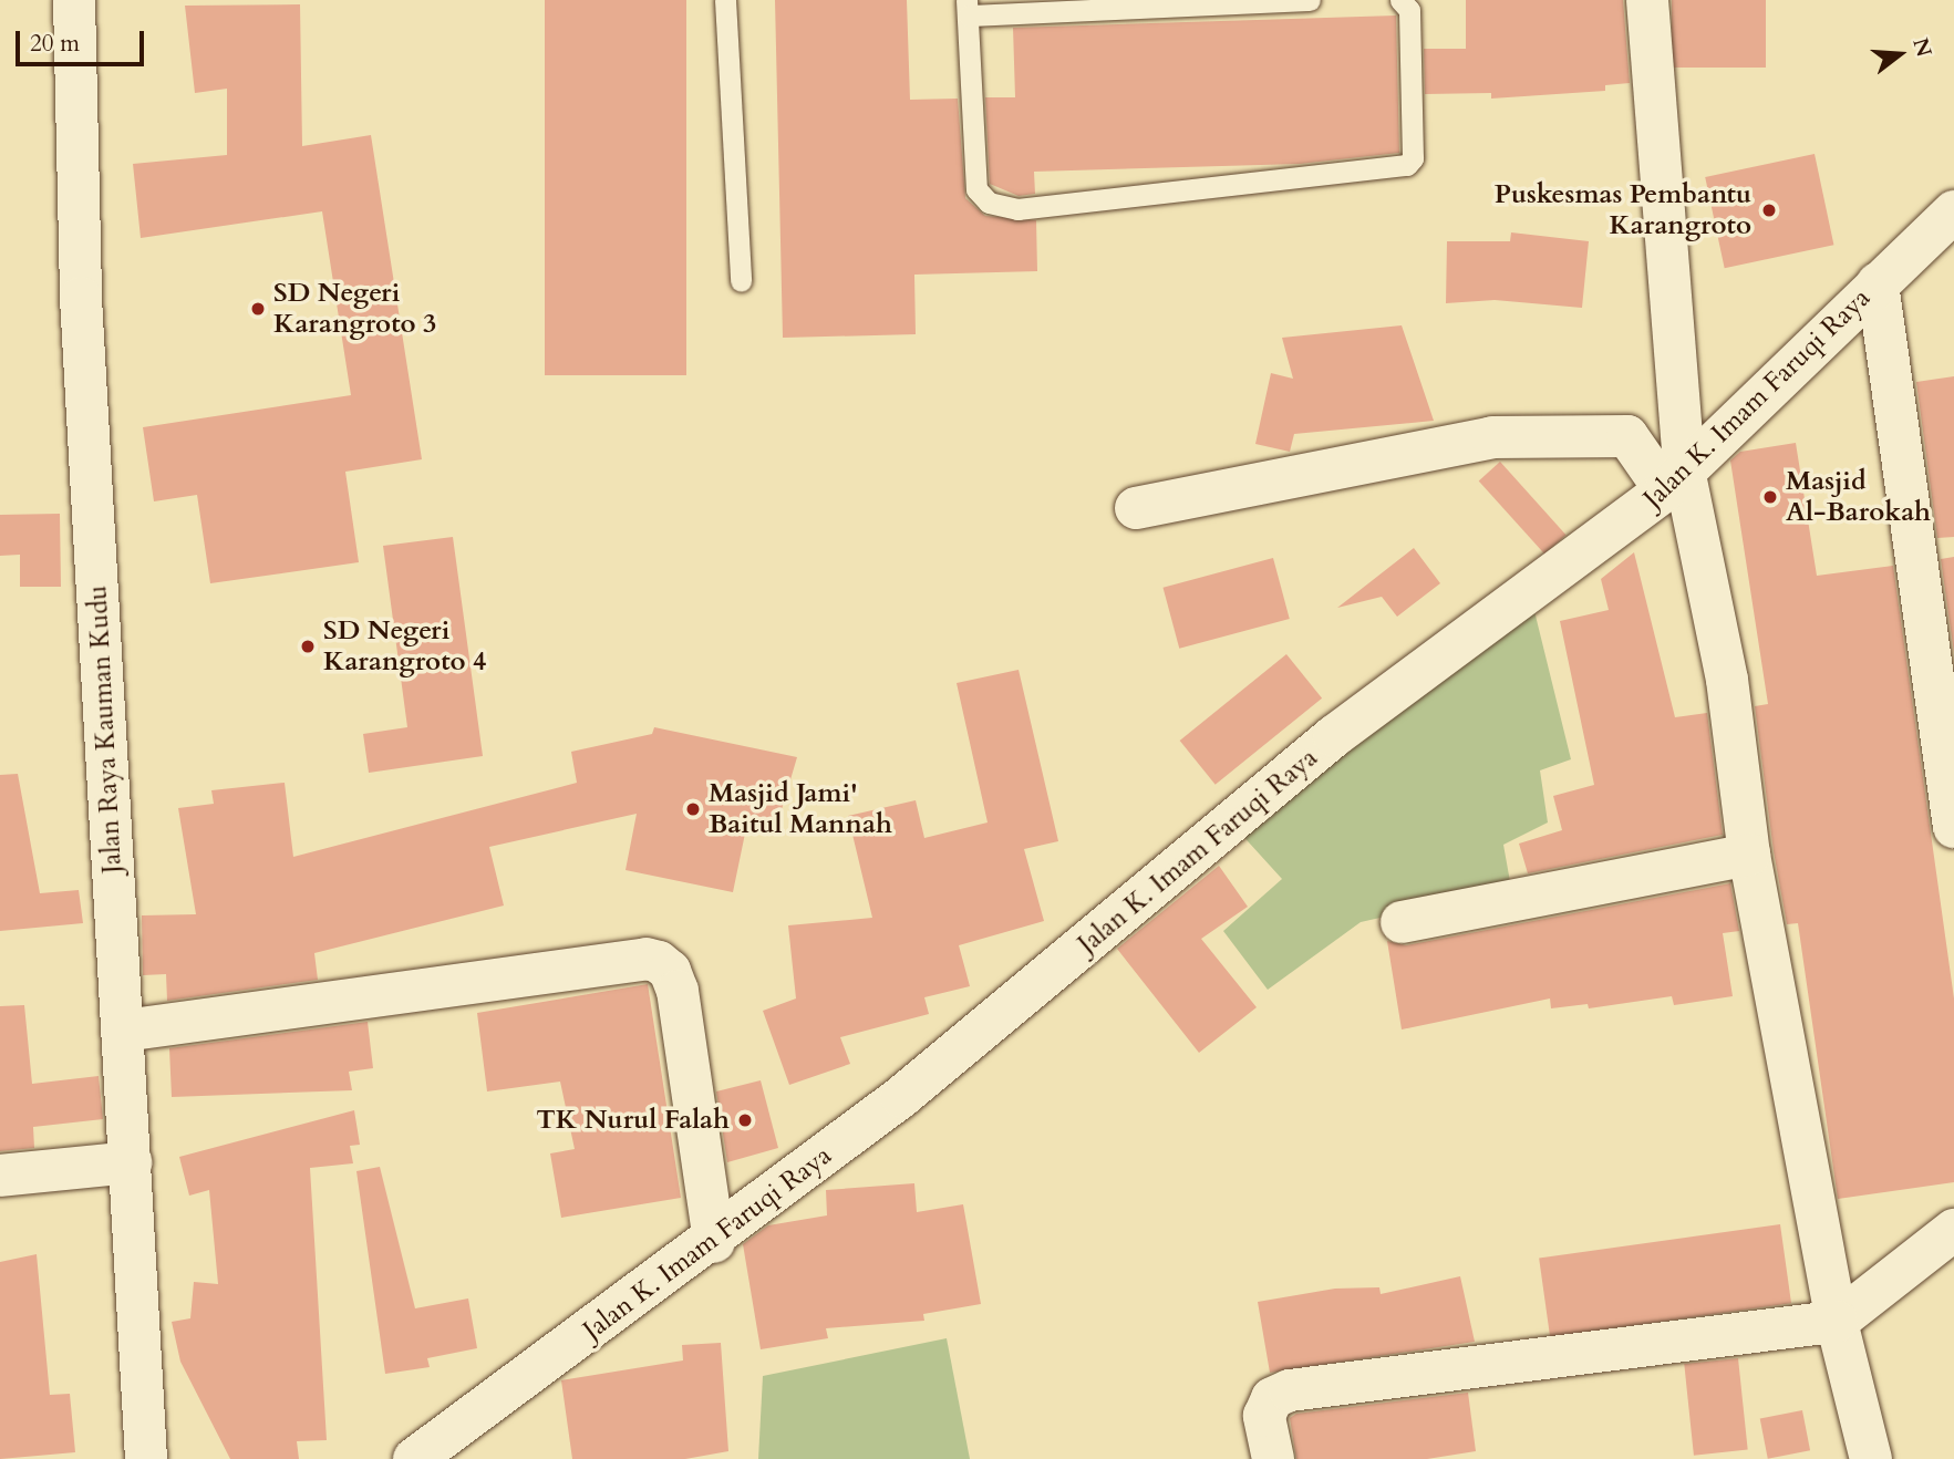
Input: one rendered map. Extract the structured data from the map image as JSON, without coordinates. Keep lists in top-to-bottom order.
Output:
{
  "streets": {
    "street": ["Jalan K. Imam Faruqi Raya", "Jalan Raya Kauman Kudu"]
  },
  "places": [
    "Puskesmas Pembantu Karangroto",
    "SD Negeri Karangroto 3",
    "Masjid Al-Barokah",
    "SD Negeri Karangroto 4",
    "Masjid Jami' Baitul Mannah",
    "TK Nurul Falah"
  ],
  "scale_bar": "20 m",
  "north": "right"
}
